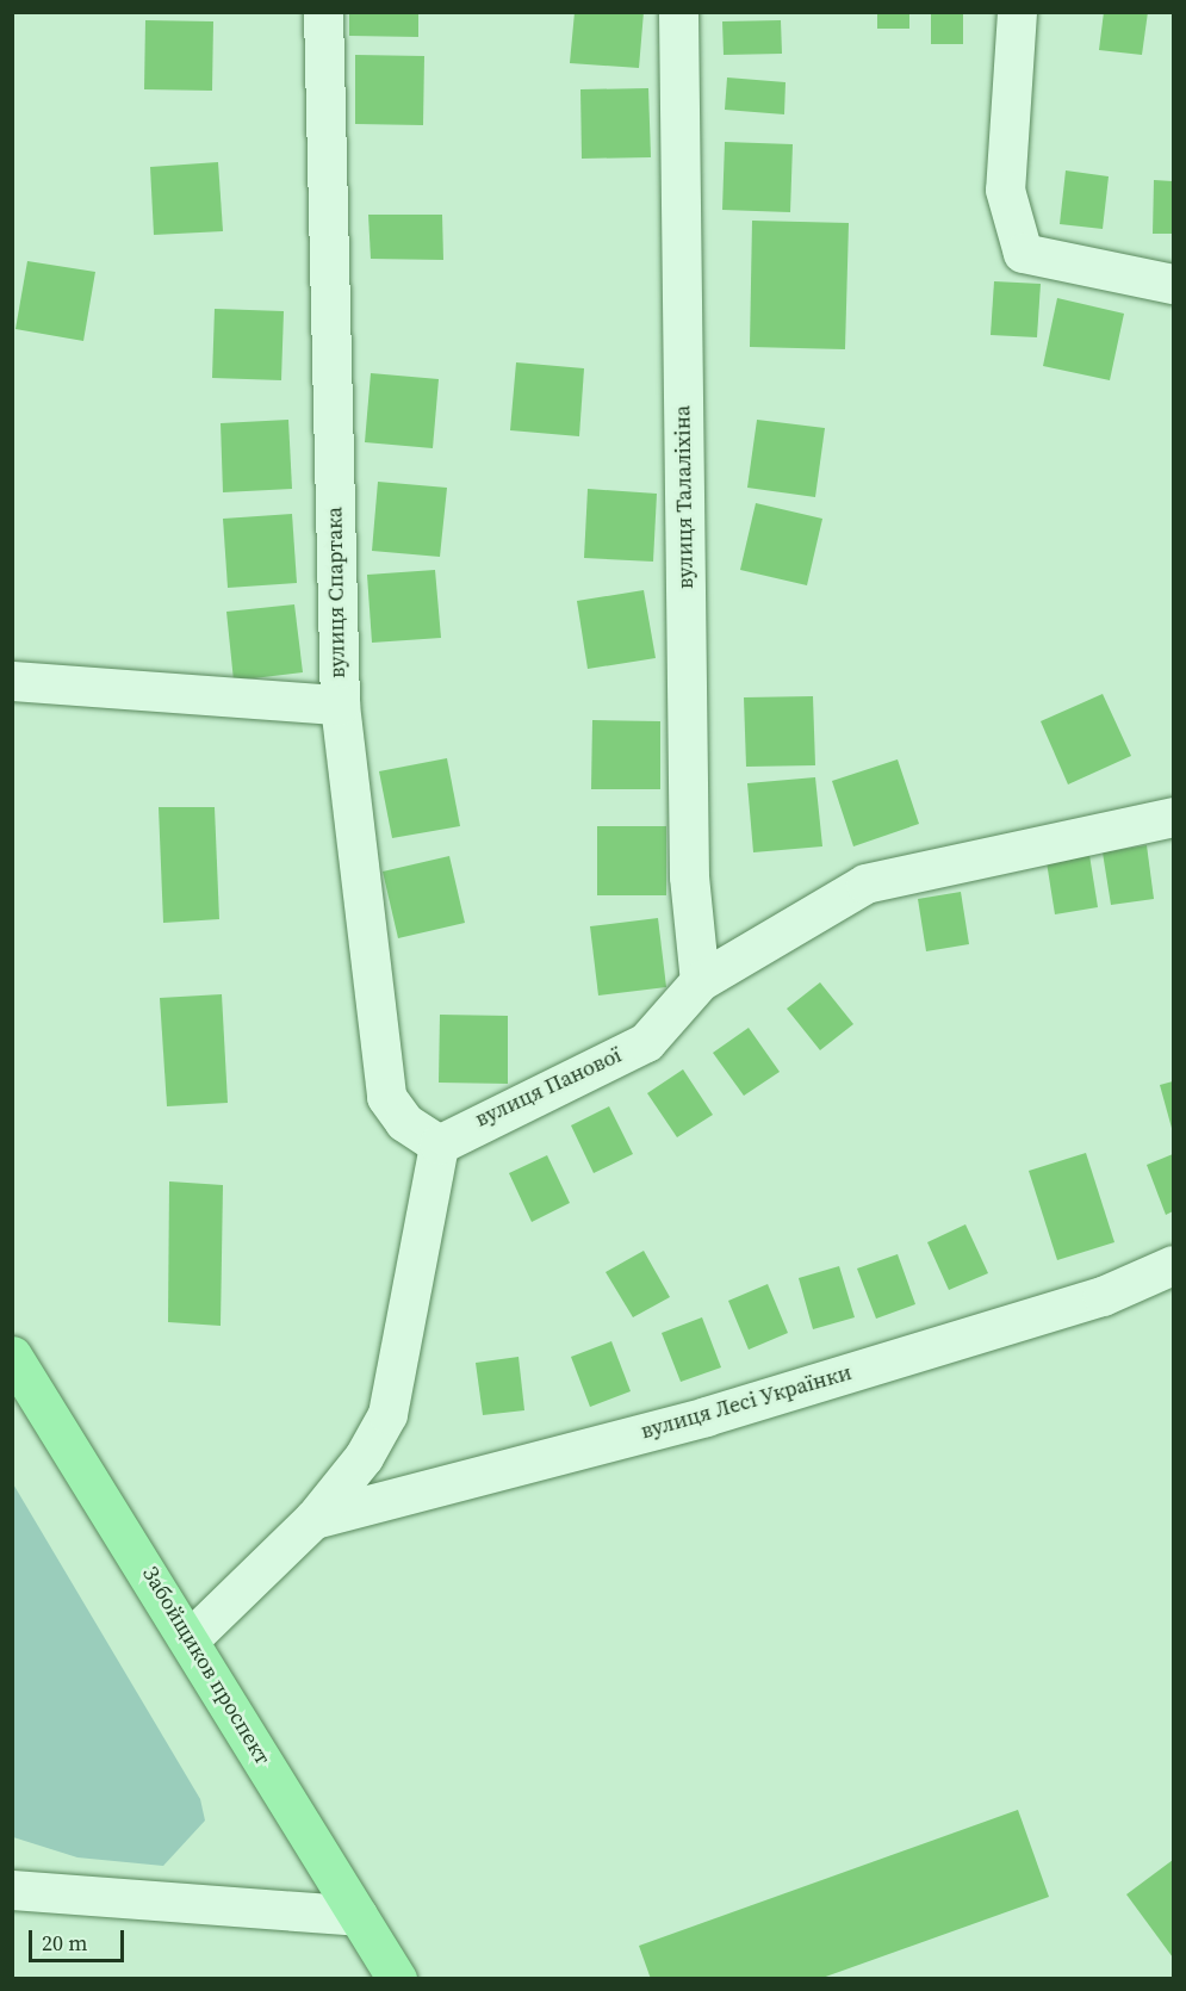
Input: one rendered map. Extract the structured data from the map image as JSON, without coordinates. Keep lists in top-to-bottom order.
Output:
{
  "streets": {
    "main road": ["Забойщиков проспект"],
    "street": [
      "вулиця Талаліхіна",
      "вулиця Спартака",
      "вулиця Панової",
      "вулиця Лесі Українки"
    ]
  },
  "crossings": [
    ["вулиця Талаліхіна", "вулиця Панової"],
    ["вулиця Спартака", "вулиця Панової"]
  ],
  "scale_bar": "20 m"
}
